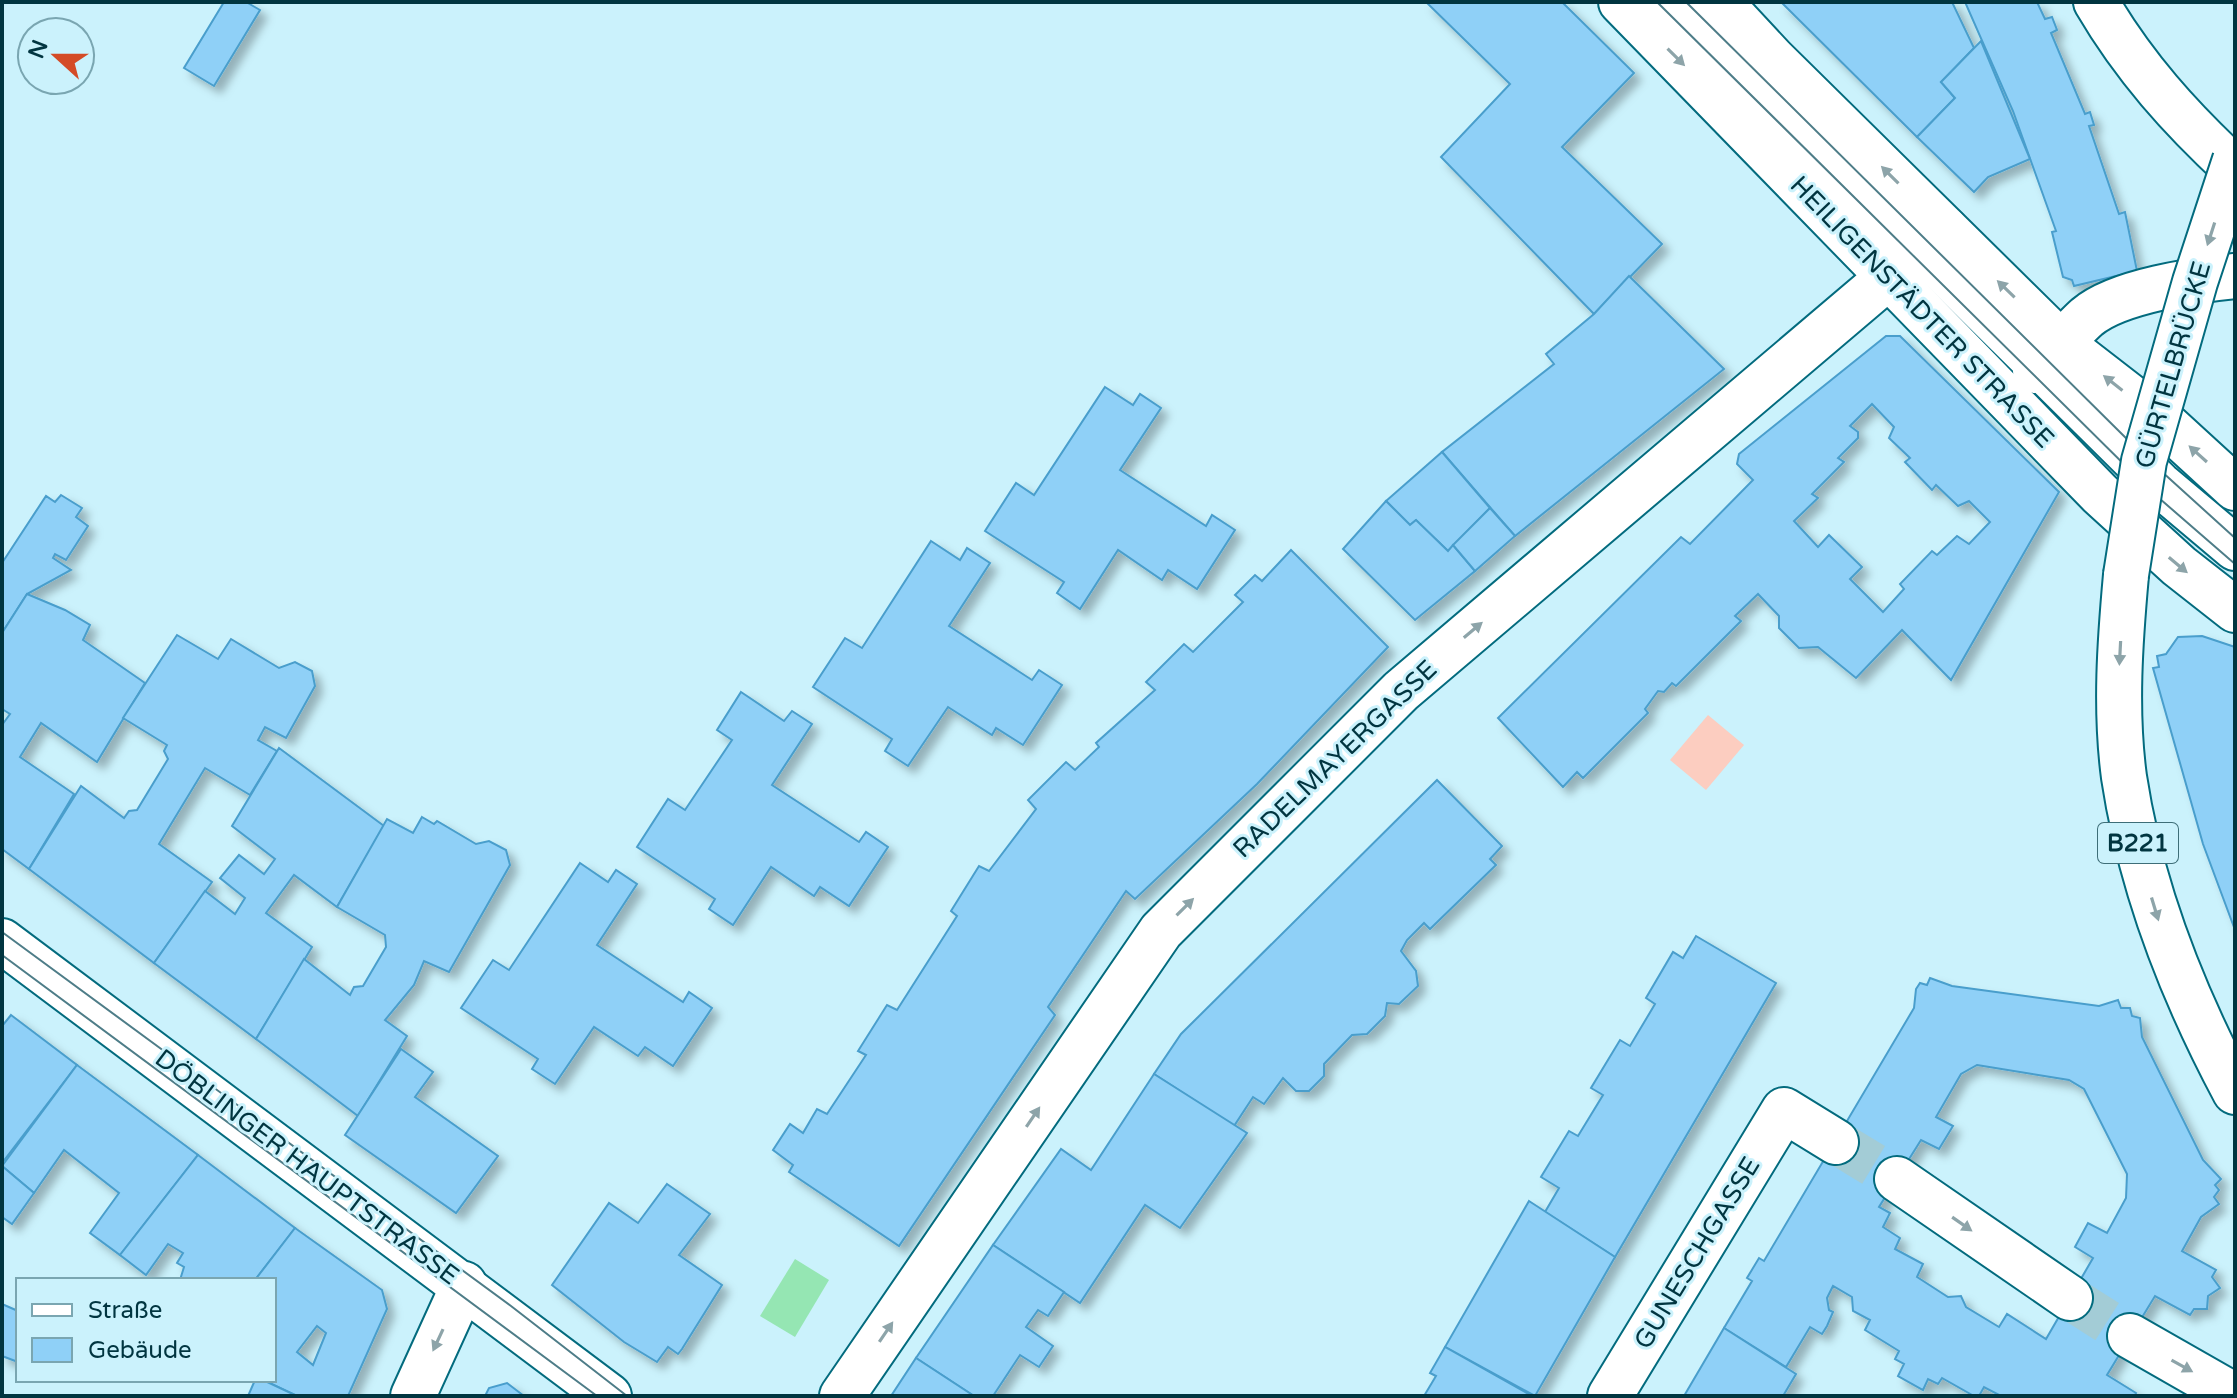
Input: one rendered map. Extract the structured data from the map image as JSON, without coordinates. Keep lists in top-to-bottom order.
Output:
{
  "streets": {
    "main road": [
      "HEILIGENSTÄDTER STRASSE",
      "GÜRTELBRÜCKE",
      "RADELMAYERGASSE",
      "B221",
      "DÖBLINGER HAUPTSTRASSE",
      "GUNESCHGASSE"
    ]
  },
  "crossings": [
    ["HEILIGENSTÄDTER STRASSE", "RADELMAYERGASSE"]
  ],
  "one_way": ["GÜRTELBRÜCKE", "RADELMAYERGASSE"],
  "legend": ["Straße", "Gebäude"],
  "north": "left"
}
